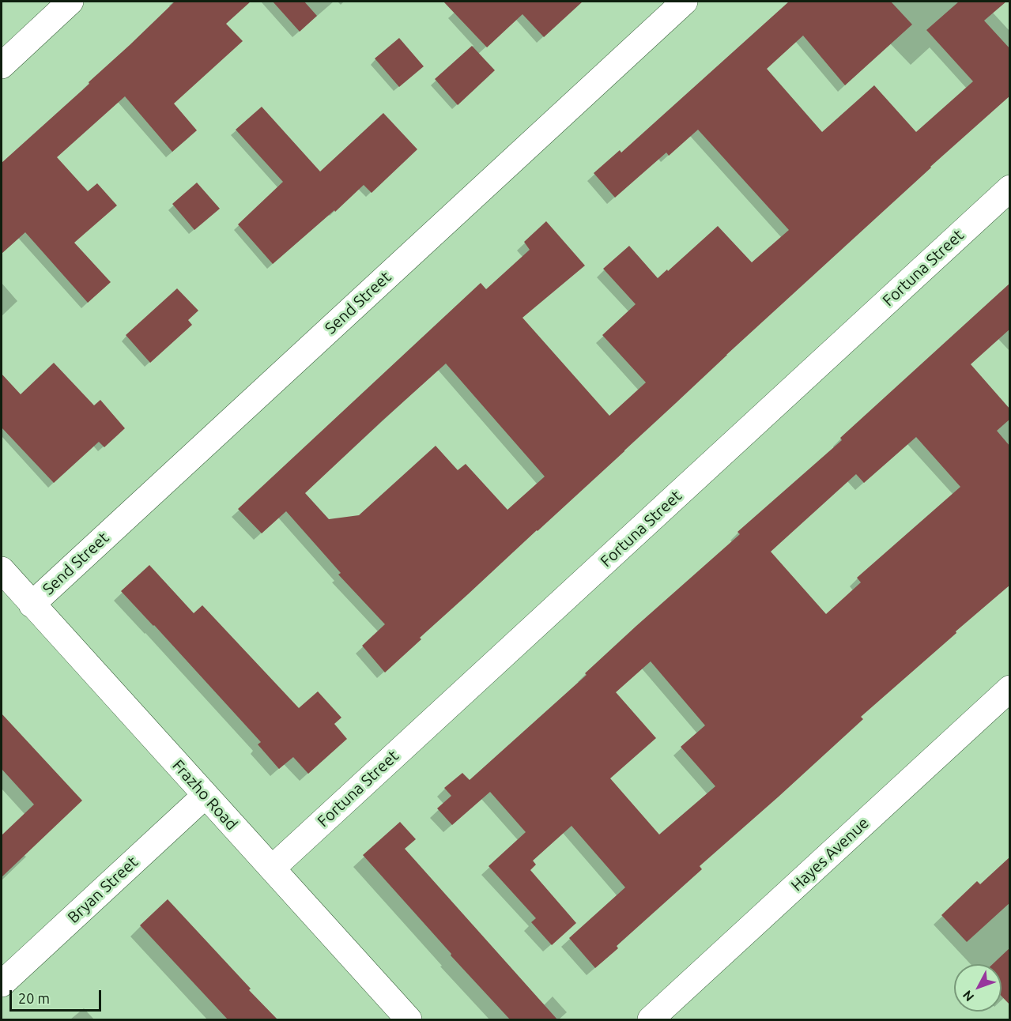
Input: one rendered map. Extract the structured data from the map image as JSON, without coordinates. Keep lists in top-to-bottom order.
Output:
{
  "streets": {
    "street": [
      "Fortuna Street",
      "Send Street",
      "Frazho Road",
      "Hayes Avenue",
      "Bryan Street"
    ]
  },
  "crossings": [
    ["Fortuna Street", "Frazho Road"],
    ["Send Street", "Frazho Road"],
    ["Frazho Road", "Bryan Street"]
  ],
  "scale_bar": "20 m",
  "north": "bottom left"
}
